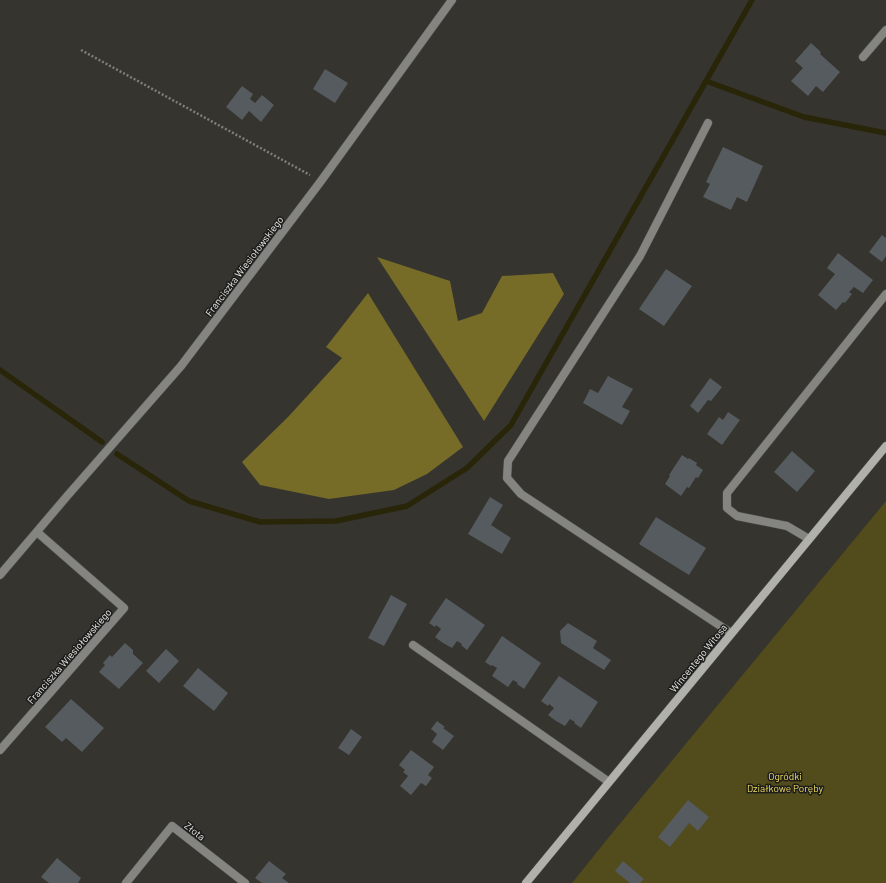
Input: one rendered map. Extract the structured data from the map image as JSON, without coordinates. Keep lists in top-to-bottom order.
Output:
{
  "streets": {
    "street": ["Franciszka Wiesiołowskiego", "Wincentego Witosa", "Złota"]
  },
  "parks": ["Ogródki Działkowe Poręby"]
}
